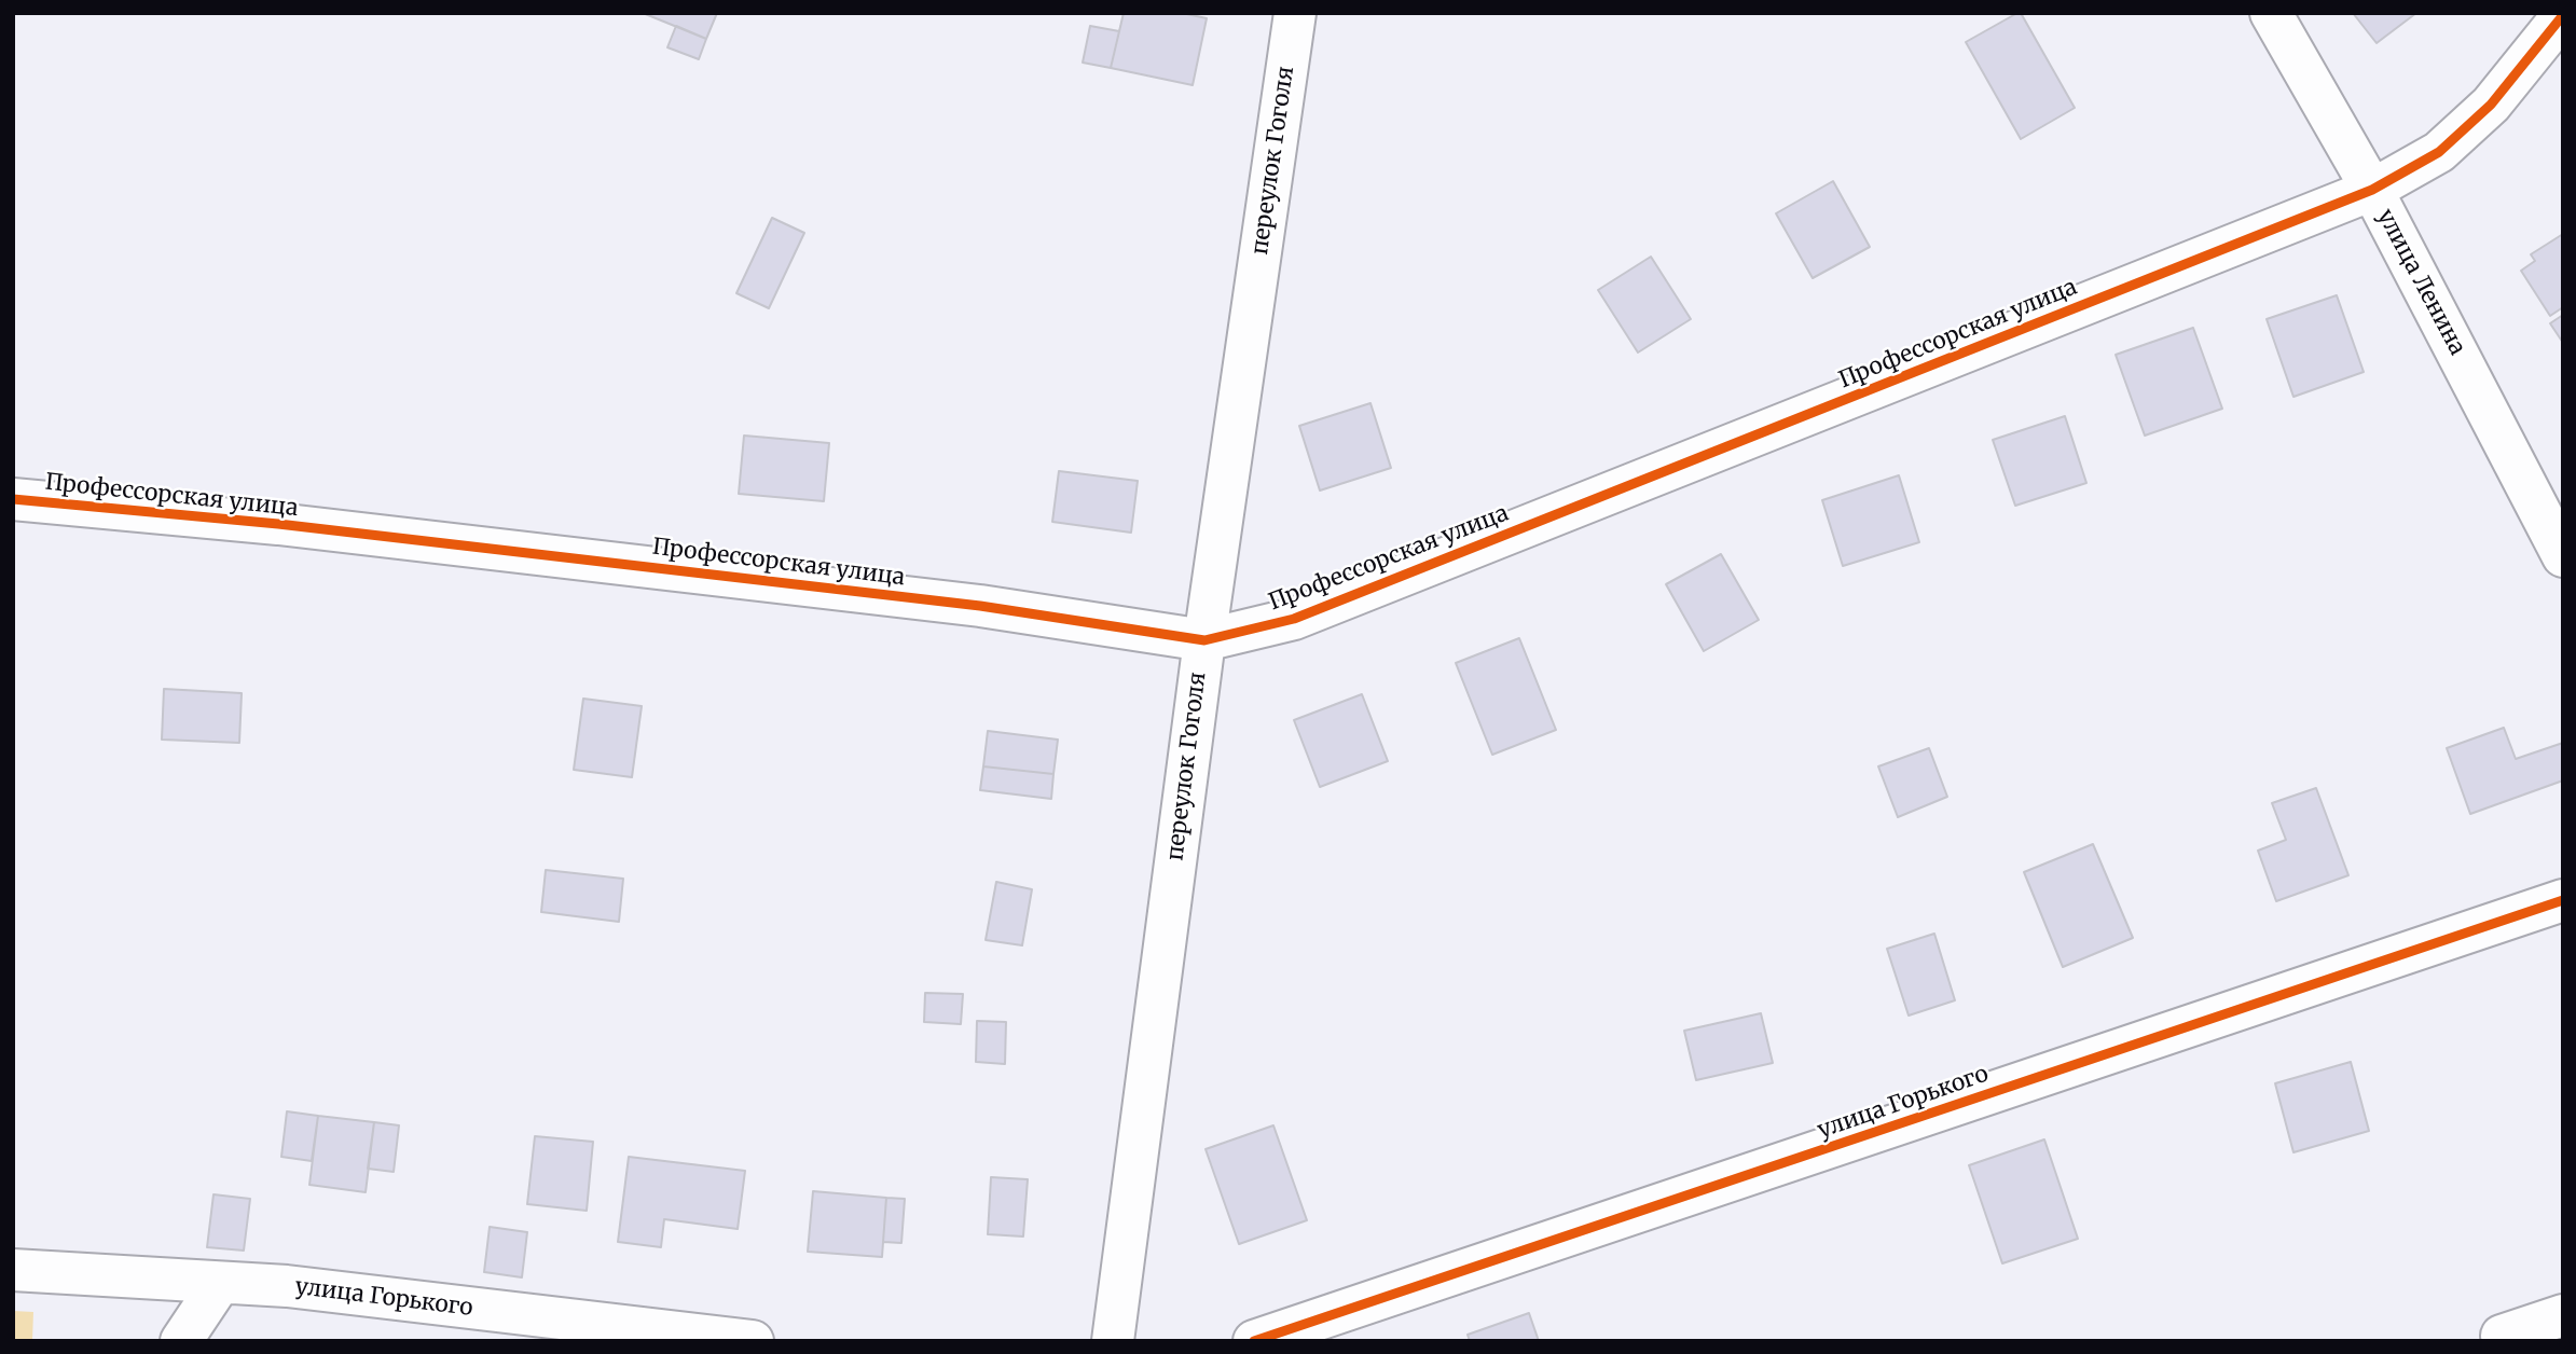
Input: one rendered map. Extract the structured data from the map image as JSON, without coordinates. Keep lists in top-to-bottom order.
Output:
{
  "streets": {
    "street": [
      "переулок Гоголя",
      "улица Ленина",
      "Профессорская улица",
      "улица Горького"
    ]
  },
  "crossings": [
    ["переулок Гоголя", "Профессорская улица"],
    ["улица Ленина", "Профессорская улица"]
  ]
}
